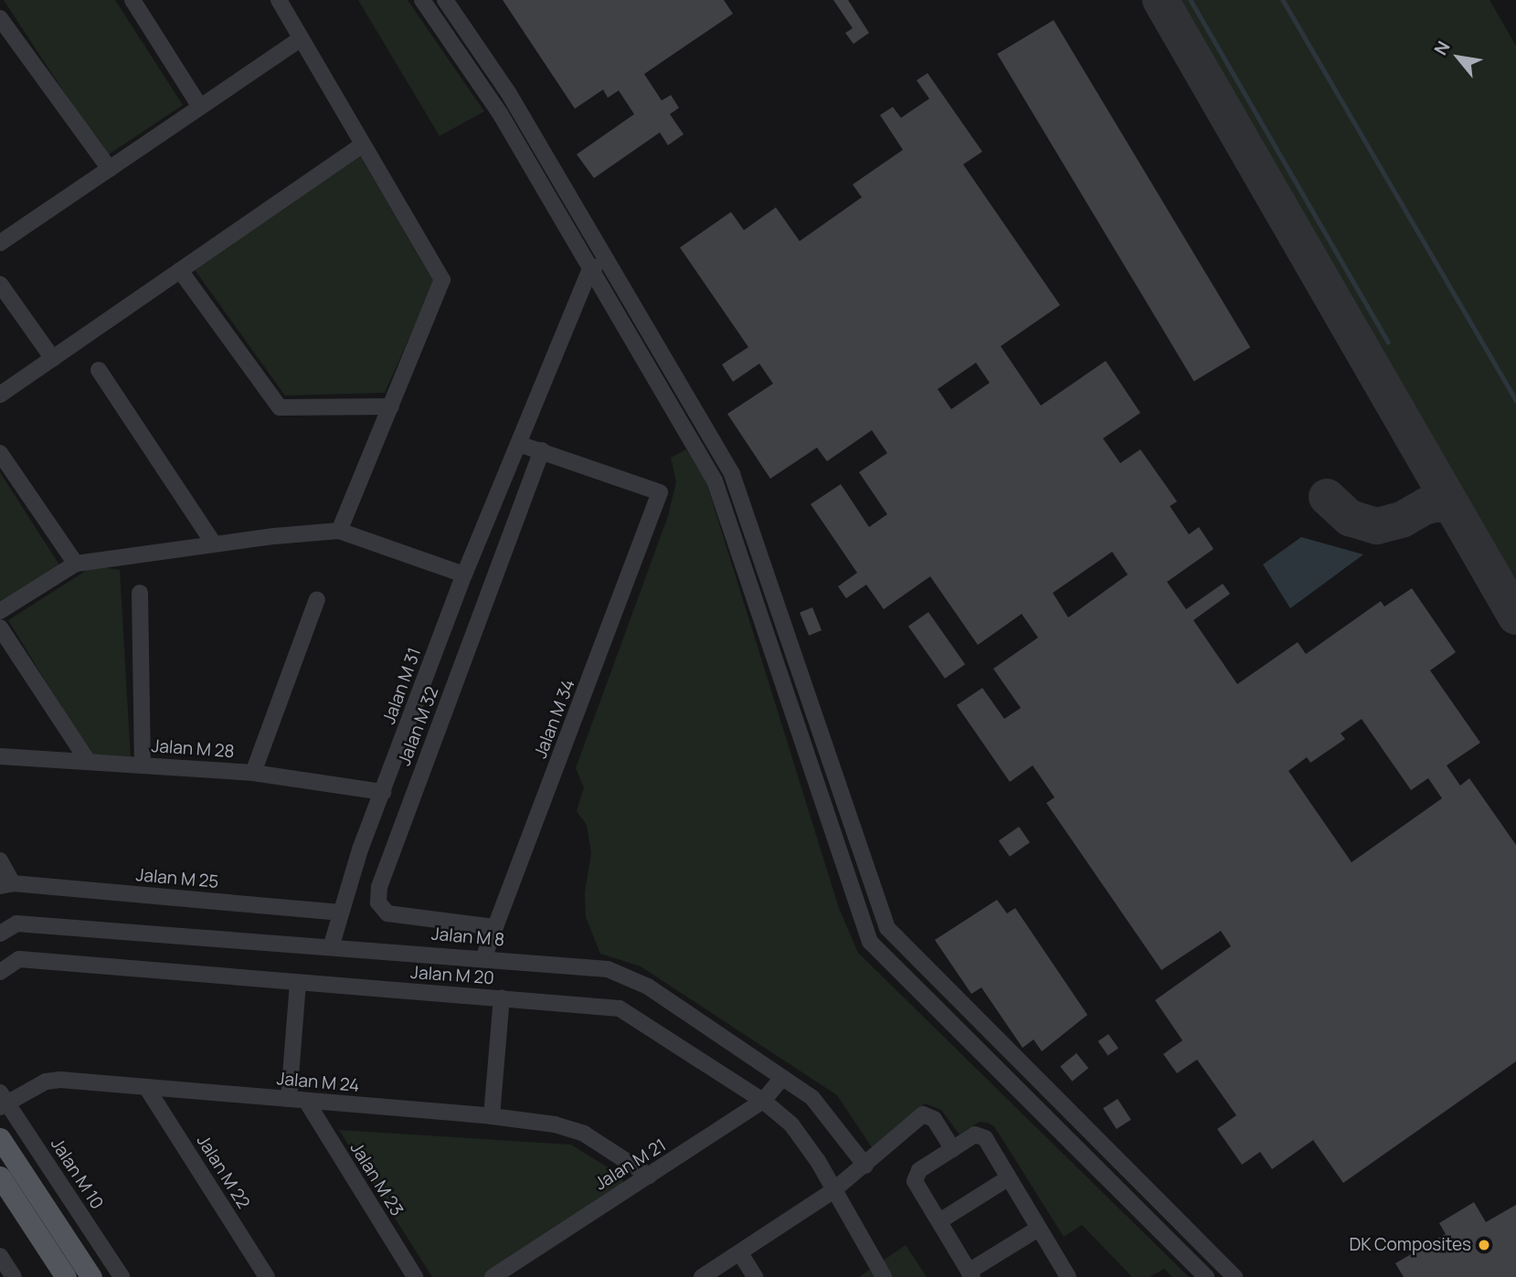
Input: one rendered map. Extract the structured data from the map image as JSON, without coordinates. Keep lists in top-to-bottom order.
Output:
{
  "streets": {
    "street": [
      "Jalan M 31",
      "Jalan M 34",
      "Jalan M 32",
      "Jalan M 28",
      "Jalan M 25",
      "Jalan M 8",
      "Jalan M 20",
      "Jalan M 24",
      "Jalan M 21",
      "Jalan M 22",
      "Jalan M 10",
      "Jalan M 23"
    ]
  },
  "crossings": [
    ["Jalan M 31", "Jalan M 28"],
    ["Jalan M 31", "Jalan M 25"],
    ["Jalan M 31", "Jalan M 8"],
    ["Jalan M 34", "Jalan M 32"],
    ["Jalan M 34", "Jalan M 8"],
    ["Jalan M 8", "Jalan M 21"],
    ["Jalan M 20", "Jalan M 21"],
    ["Jalan M 24", "Jalan M 21"],
    ["Jalan M 24", "Jalan M 22"],
    ["Jalan M 24", "Jalan M 10"],
    ["Jalan M 24", "Jalan M 23"]
  ],
  "places": ["DK Composites"],
  "north": "top left"
}
